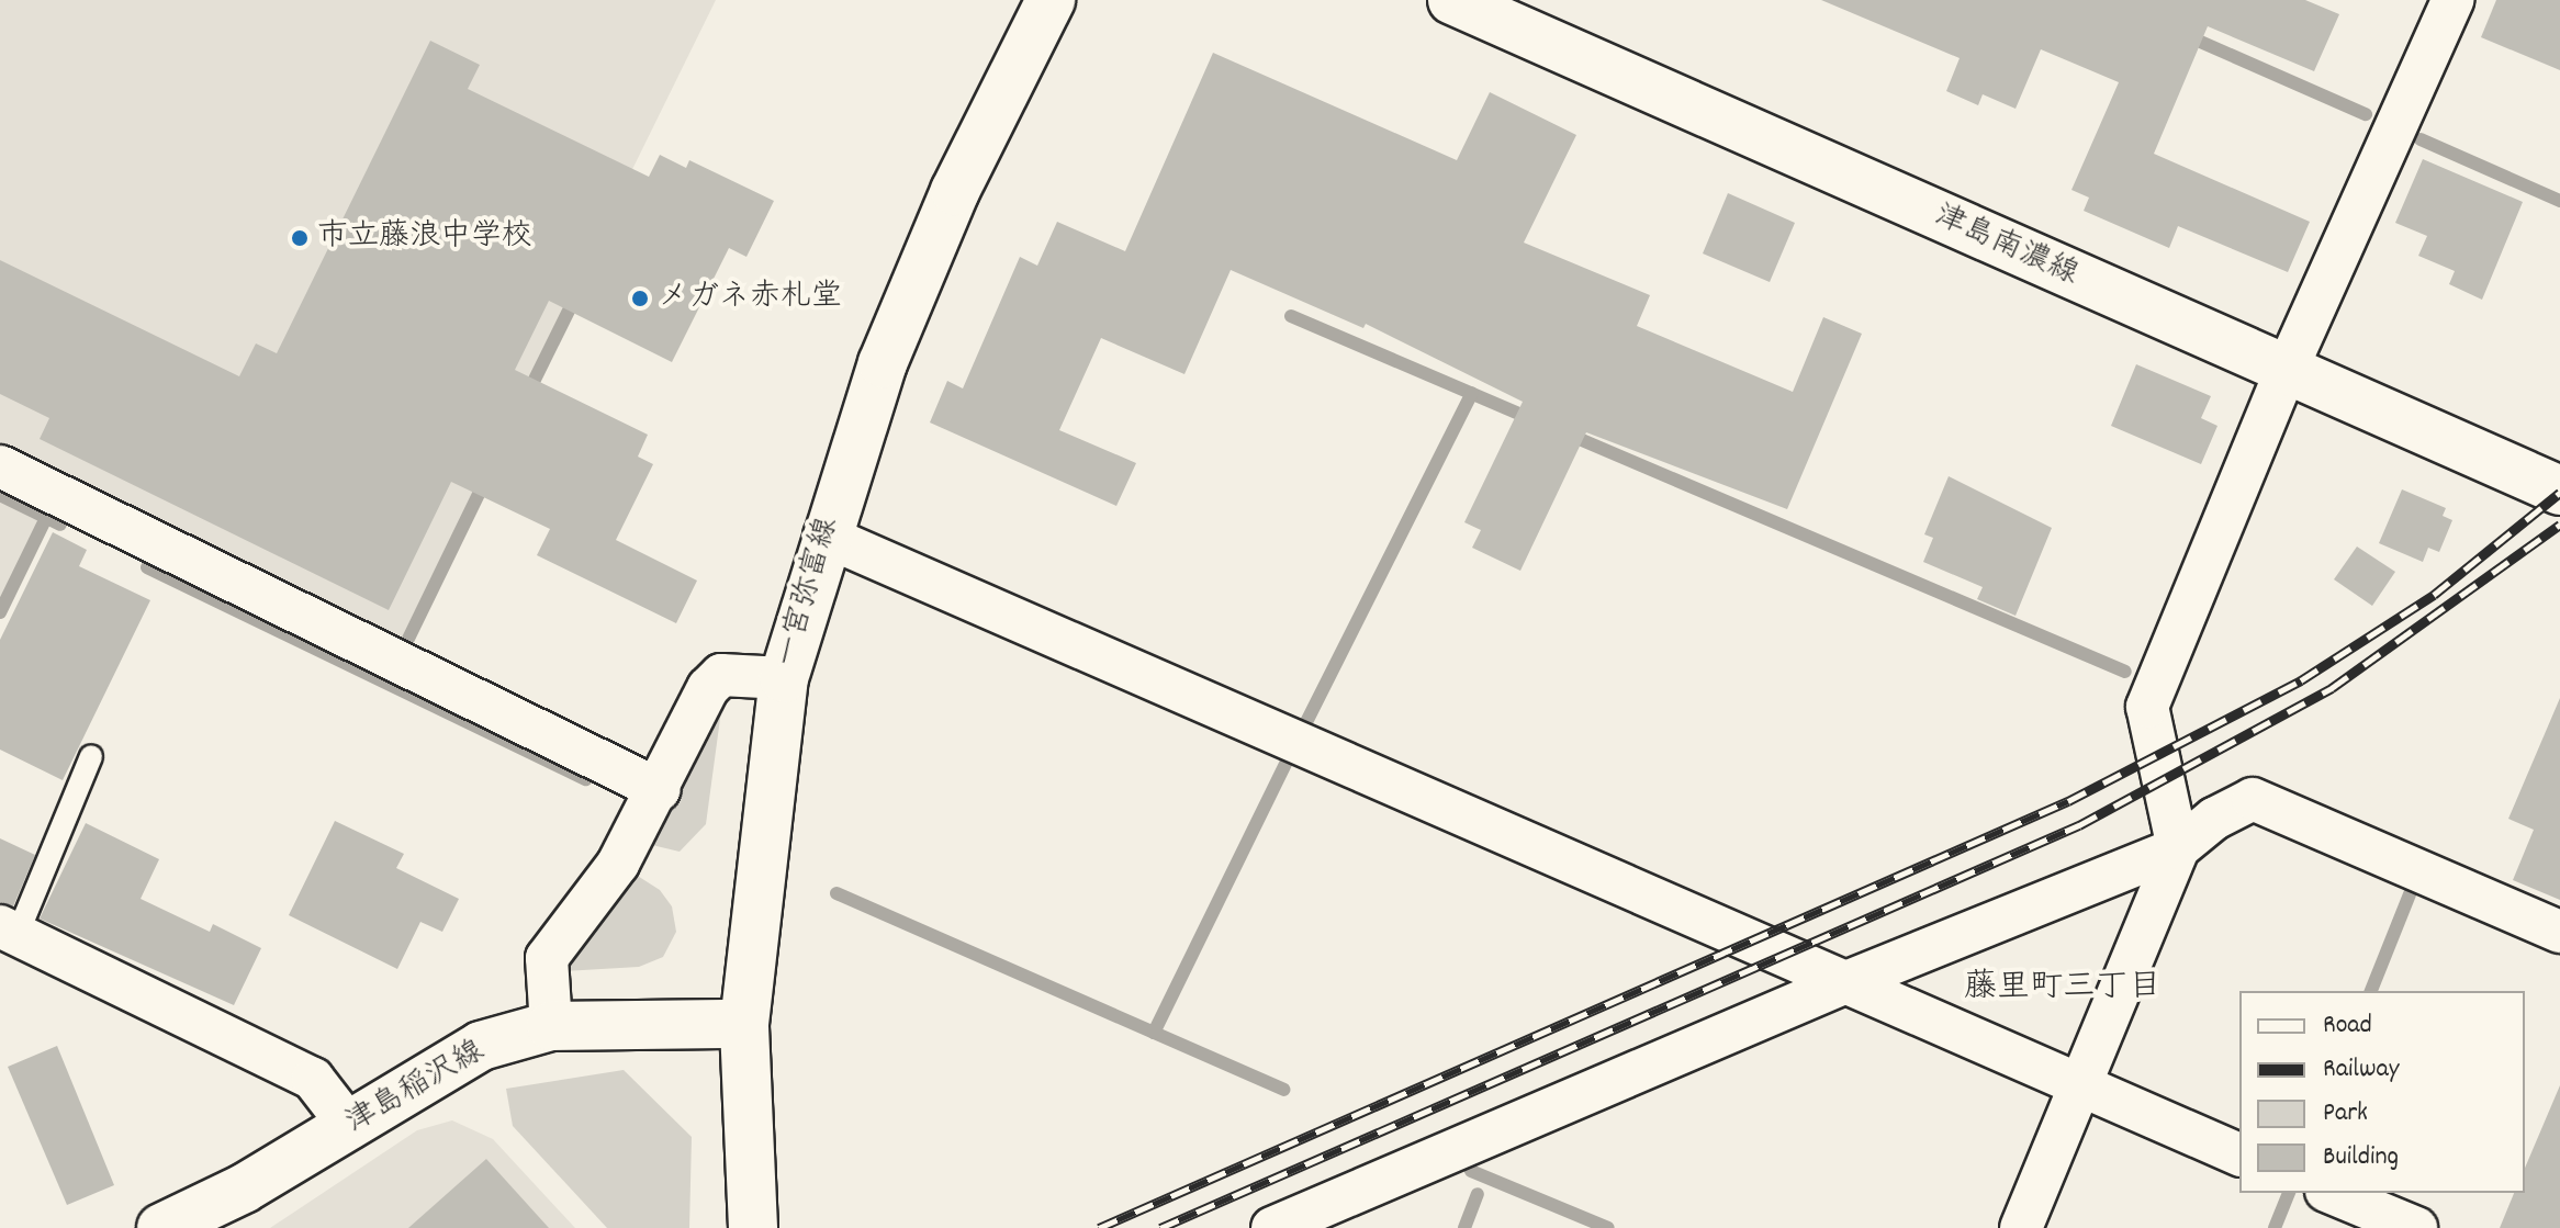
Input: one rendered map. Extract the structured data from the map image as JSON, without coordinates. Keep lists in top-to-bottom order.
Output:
{
  "streets": {
    "main road": ["津島南濃線", "一宮弥富線", "津島稲沢線"]
  },
  "crossings": [
    ["一宮弥富線", "津島稲沢線"]
  ],
  "districts": ["藤里町三丁目"],
  "places": ["市立藤浪中学校", "メガネ赤札堂"],
  "legend": [
    "Road",
    "Railway",
    "Park",
    "Building"
  ]
}
